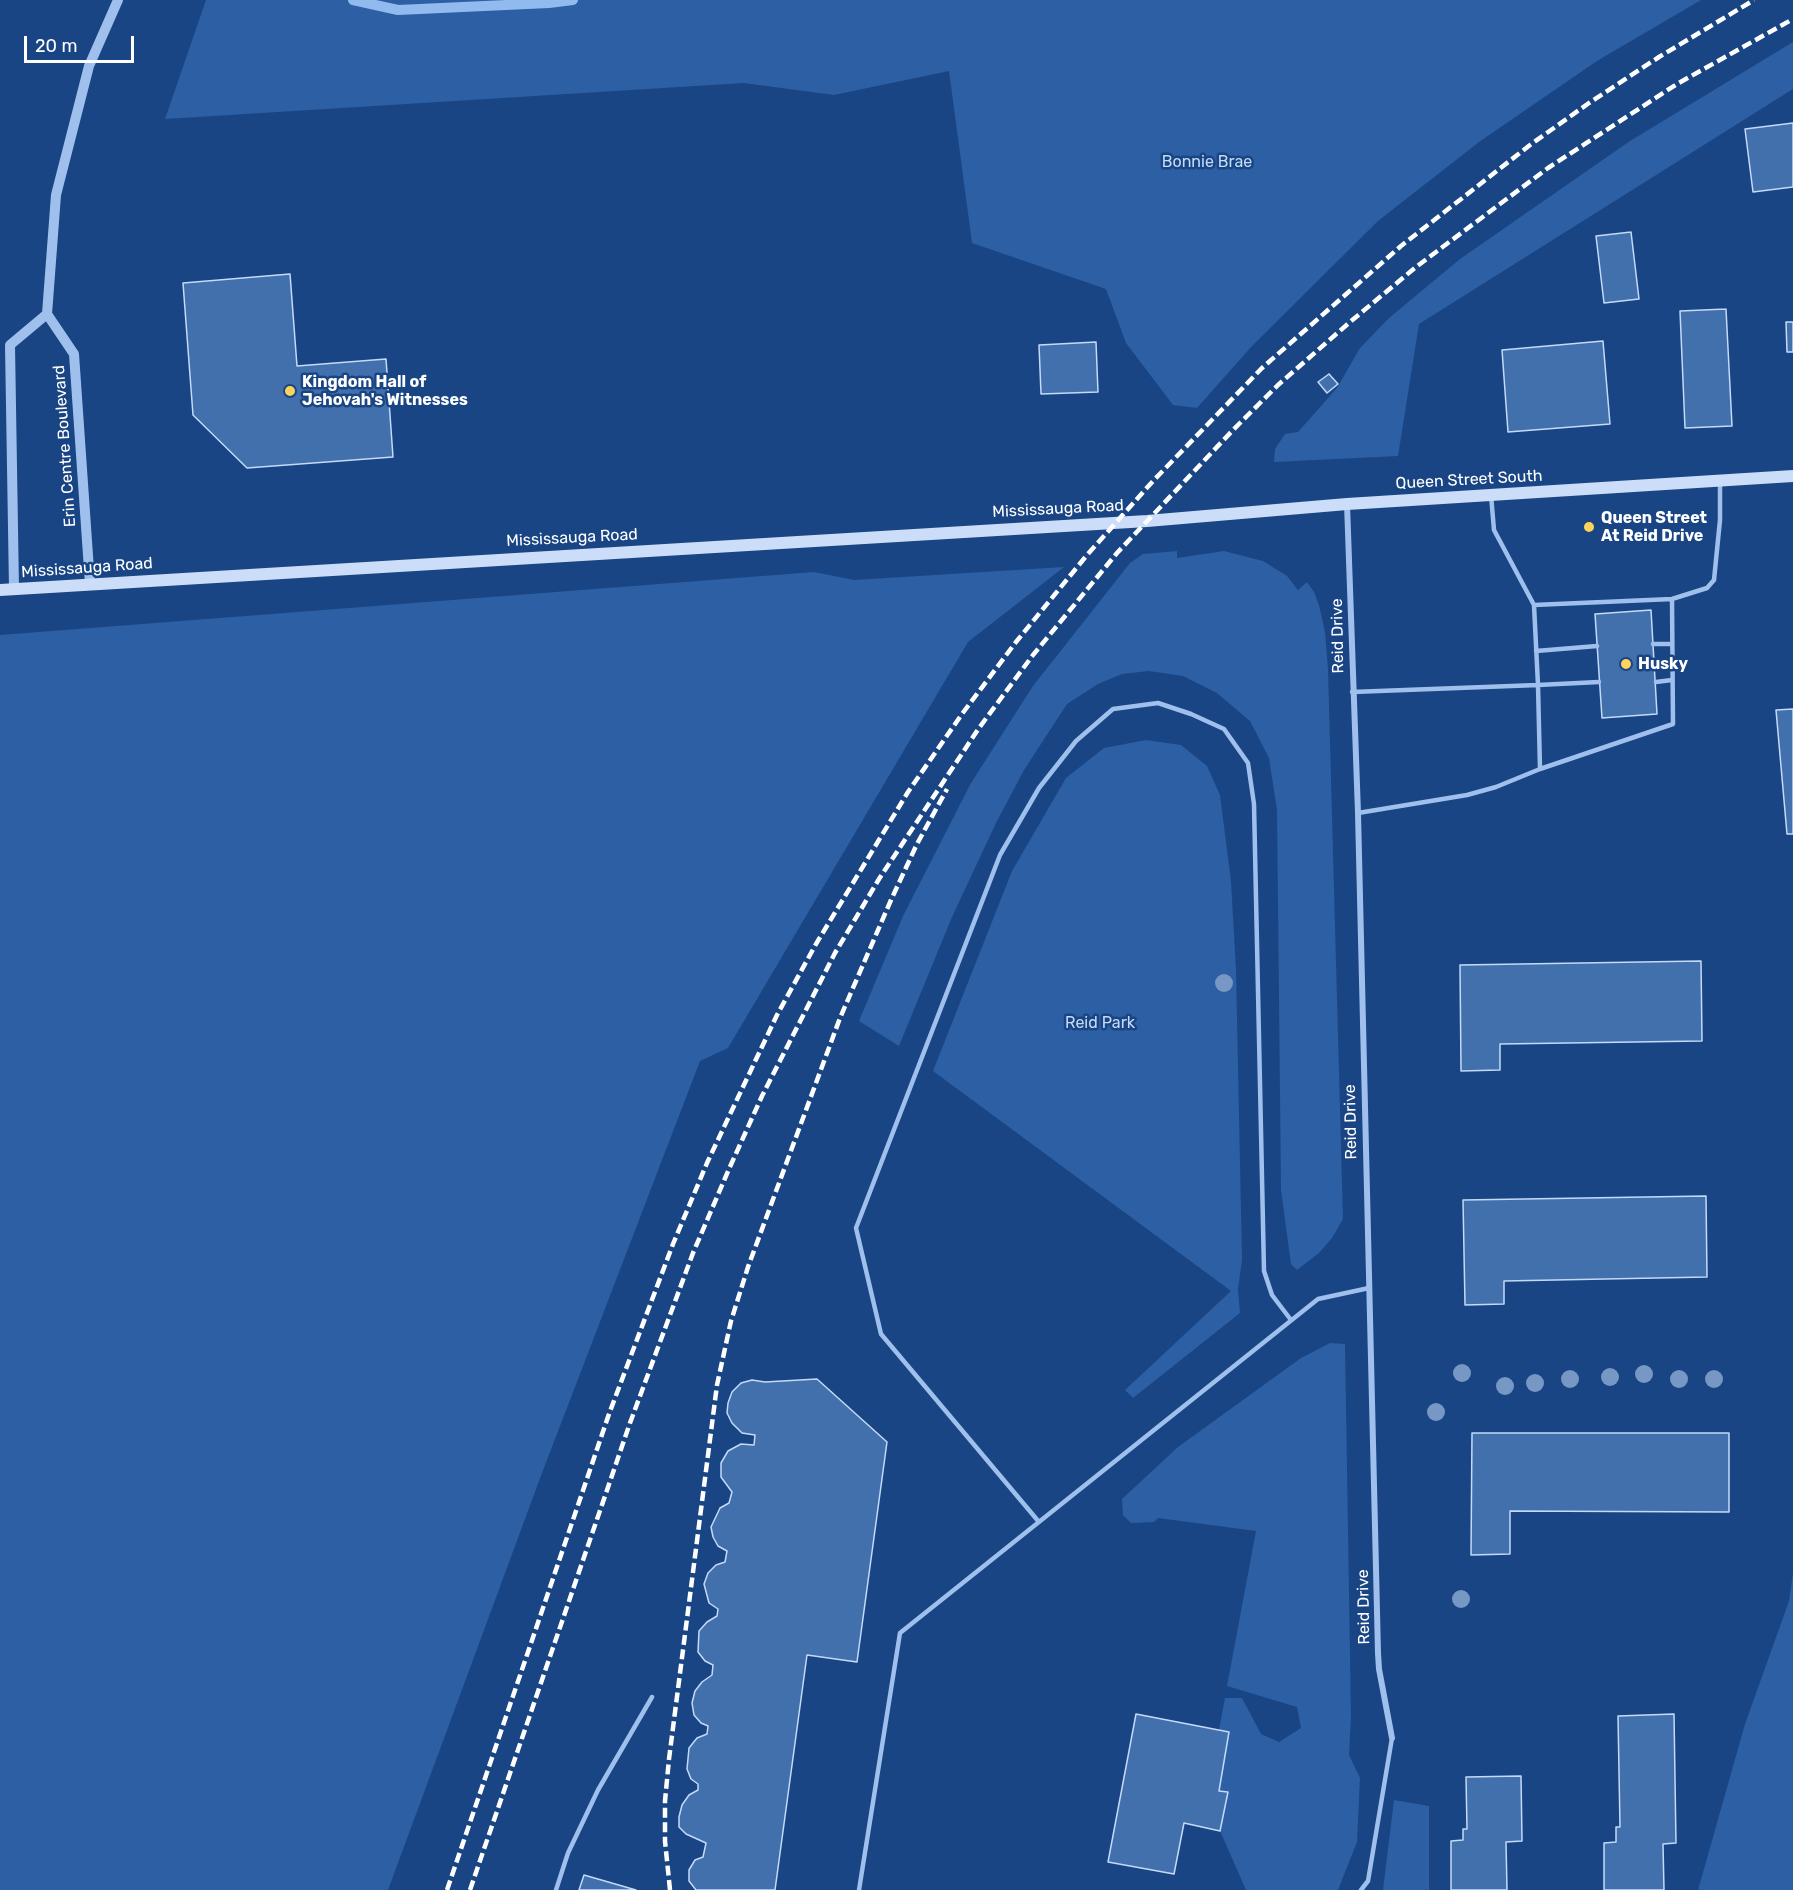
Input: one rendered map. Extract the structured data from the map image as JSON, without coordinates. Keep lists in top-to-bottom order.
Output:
{
  "streets": {
    "main road": ["Queen Street South", "Mississauga Road"],
    "street": ["Erin Centre Boulevard", "Reid Drive"]
  },
  "crossings": [
    ["Erin Centre Boulevard", "Mississauga Road"],
    ["Queen Street South", "Mississauga Road"],
    ["Queen Street South", "Reid Drive"]
  ],
  "parks": ["Bonnie Brae", "Reid Park"],
  "places": ["Kingdom Hall of Jehovah's Witnesses", "Queen Street At Reid Drive", "Husky"],
  "scale_bar": "20 m"
}
